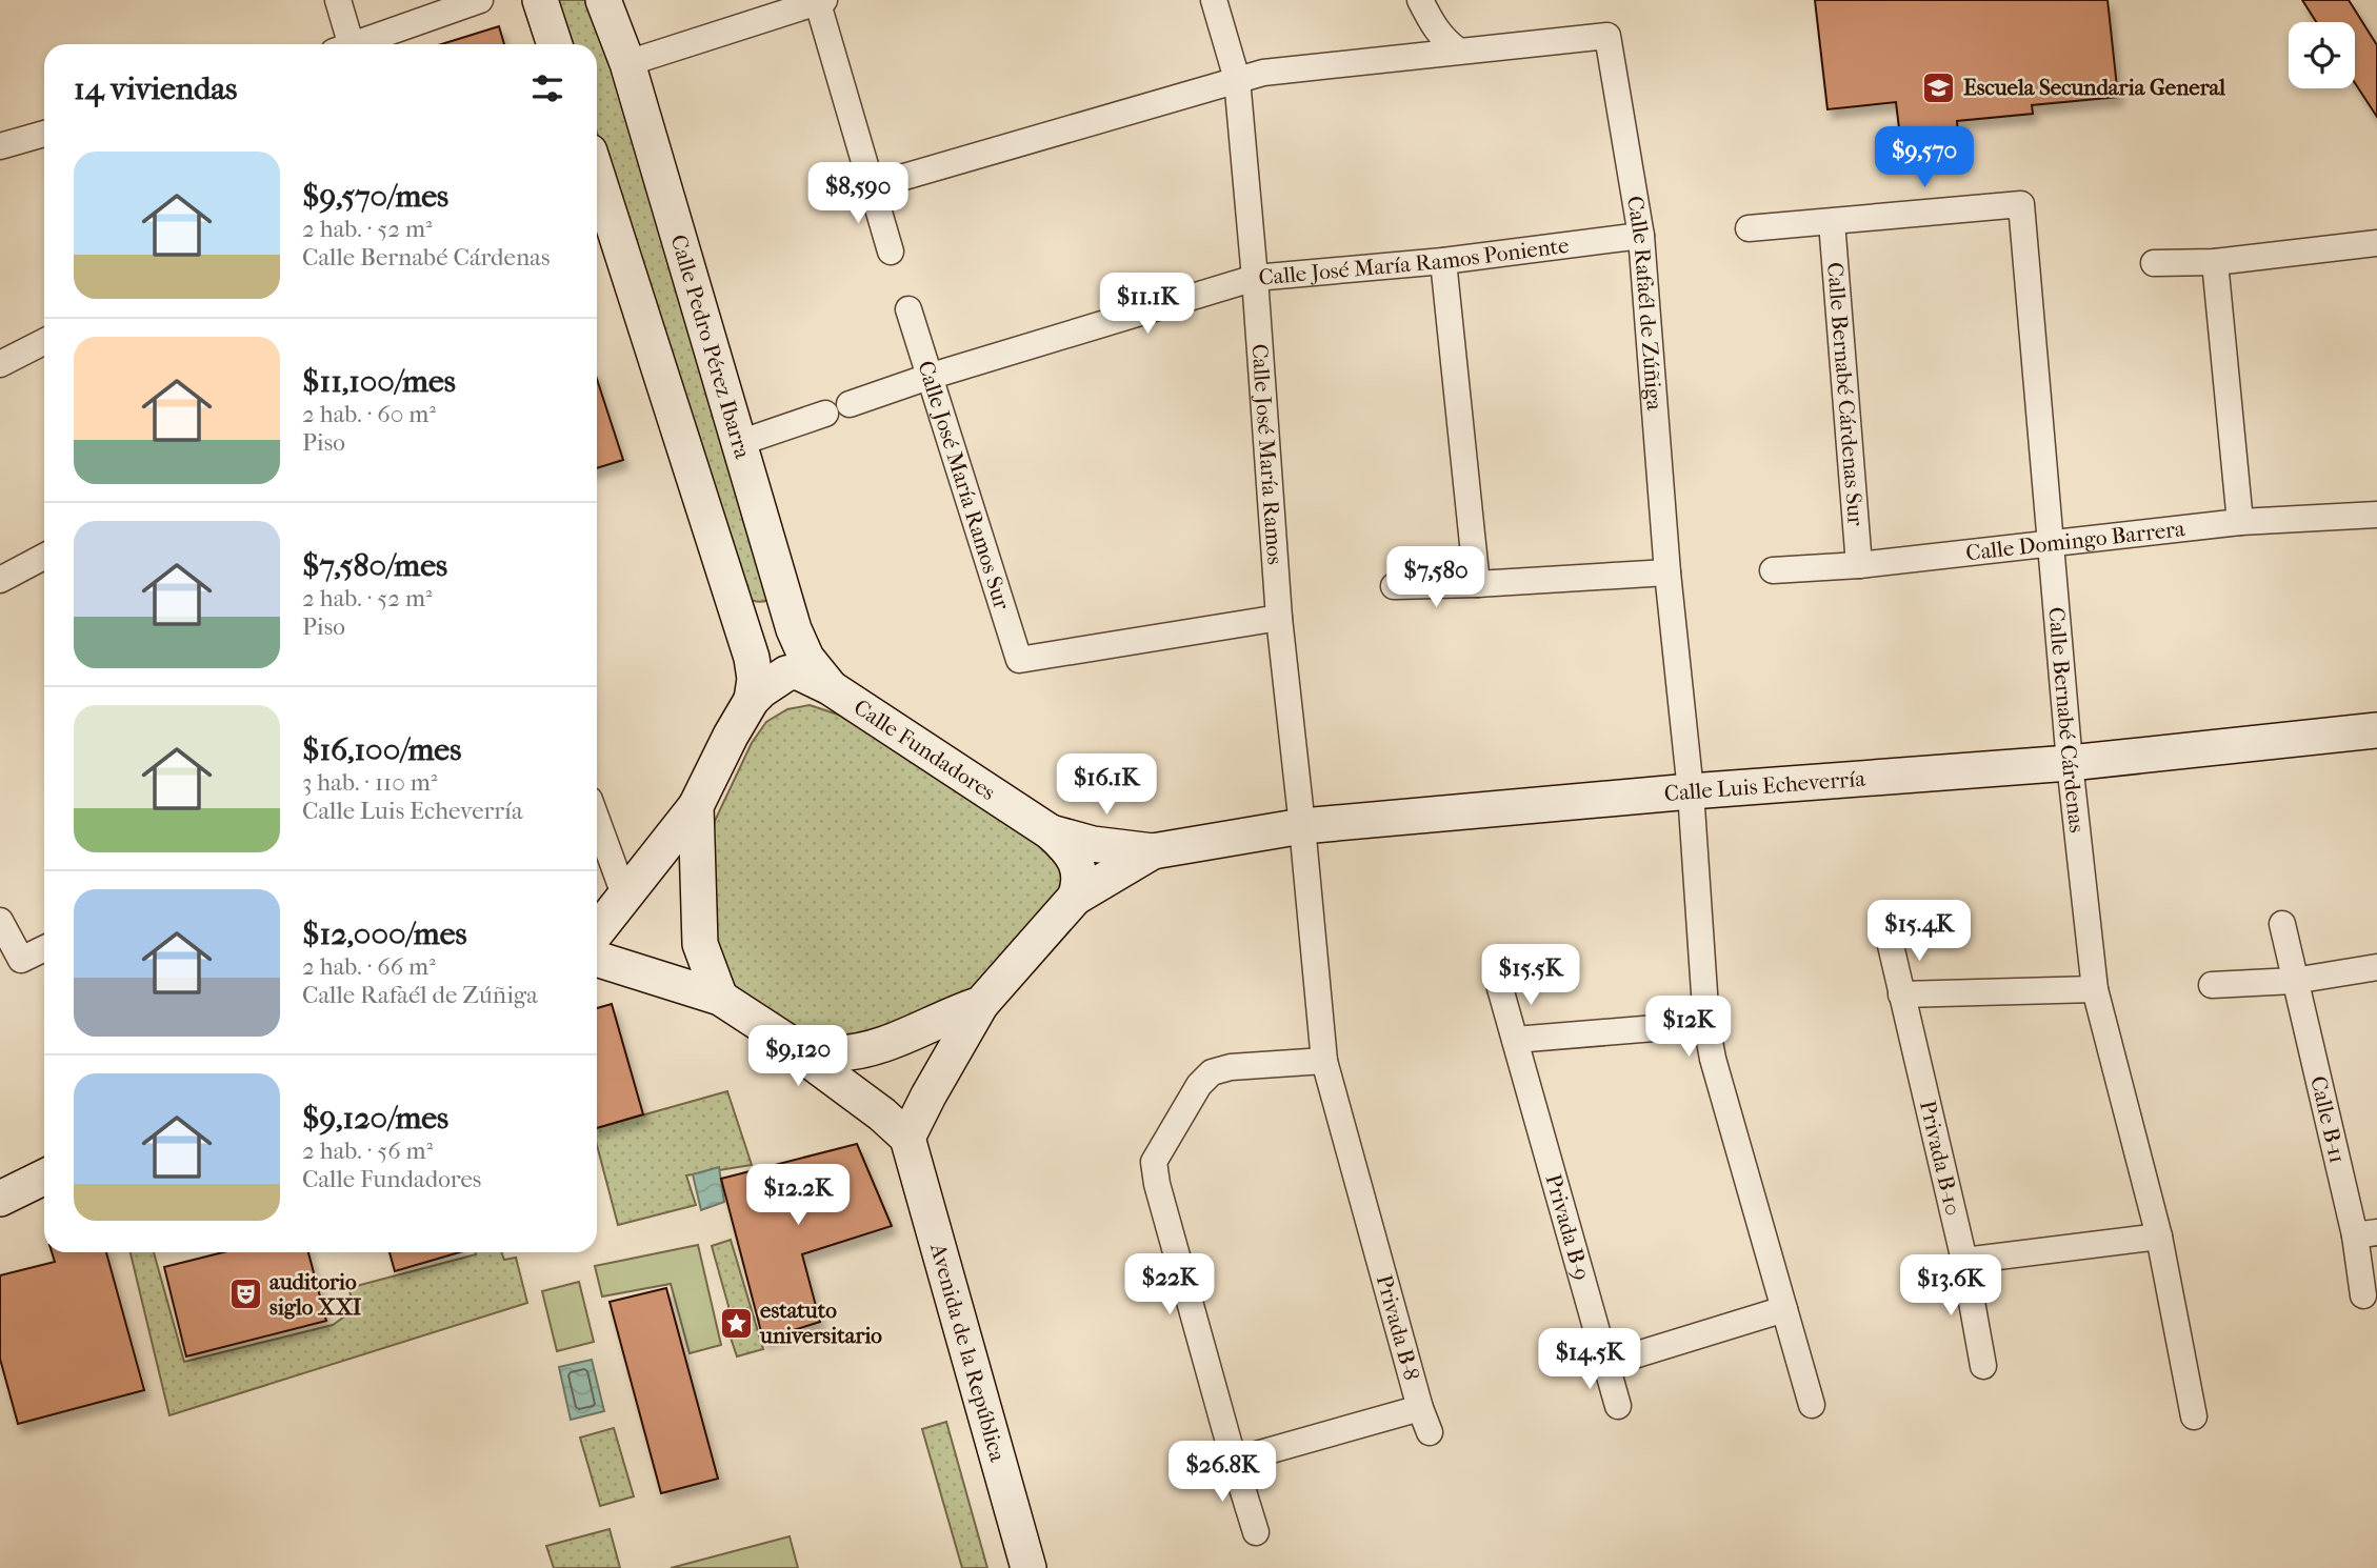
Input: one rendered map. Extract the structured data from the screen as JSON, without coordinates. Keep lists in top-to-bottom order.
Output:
{
  "streets": {
    "main road": [
      "Calle Pedro Pérez Ibarra",
      "Calle Fundadores",
      "Calle Luis Echeverría",
      "Avenida de la República"
    ],
    "street": [
      "Calle José María Ramos Poniente",
      "Calle Rafaél de Zúñiga",
      "Calle Bernabé Cárdenas Sur",
      "Calle José María Ramos",
      "Calle José María Ramos Sur",
      "Calle Domingo Barrera",
      "Calle Bernabé Cárdenas",
      "Calle B-11",
      "Privada B-10",
      "Privada B-9",
      "Privada B-8"
    ]
  },
  "crossings": [
    ["Calle José María Ramos Poniente", "Calle Rafaél de Zúñiga"],
    ["Calle José María Ramos Poniente", "Calle Pedro Pérez Ibarra"],
    ["Calle José María Ramos Poniente", "Calle José María Ramos"],
    ["Calle José María Ramos Poniente", "Calle José María Ramos Sur"],
    ["Calle Rafaél de Zúñiga", "Calle Luis Echeverría"],
    ["Calle Pedro Pérez Ibarra", "Calle Fundadores"],
    ["Calle Bernabé Cárdenas Sur", "Calle Domingo Barrera"],
    ["Calle Bernabé Cárdenas Sur", "Calle Bernabé Cárdenas"],
    ["Calle José María Ramos", "Calle José María Ramos Sur"],
    ["Calle José María Ramos", "Calle Luis Echeverría"],
    ["Calle José María Ramos", "Privada B-8"],
    ["Calle Domingo Barrera", "Calle Bernabé Cárdenas"],
    ["Calle Bernabé Cárdenas", "Calle Luis Echeverría"],
    ["Calle Fundadores", "Calle Luis Echeverría"],
    ["Calle Luis Echeverría", "Privada B-8"]
  ],
  "places": {
    "school or university": ["Escuela Secundaria General"],
    "theatre": ["auditorio siglo XXI"],
    "place": ["estatuto universitario"]
  },
  "page": {
    "heading": "14 viviendas",
    "price": [
      "$9,570",
      "$8,590",
      "$11.1K",
      "$7,580",
      "$16.1K",
      "$15.4K",
      "$15.5K",
      "$12K",
      "$9,120",
      "$12.2K",
      "$22K",
      "$13.6K",
      "$14.5K",
      "$26.8K"
    ],
    "list": [
      {
        "name": "$9,570/mes",
        "note": "2 hab. · 52 m² · Calle Bernabé Cárdenas"
      },
      {
        "name": "$11,100/mes",
        "note": "2 hab. · 60 m² · Piso"
      },
      {
        "name": "$7,580/mes",
        "note": "2 hab. · 52 m² · Piso"
      },
      {
        "name": "$16,100/mes",
        "note": "3 hab. · 110 m² · Calle Luis Echeverría"
      },
      {
        "name": "$12,000/mes",
        "note": "2 hab. · 66 m² · Calle Rafaél de Zúñiga"
      },
      {
        "name": "$9,120/mes",
        "note": "2 hab. · 56 m² · Calle Fundadores"
      }
    ]
  }
}
